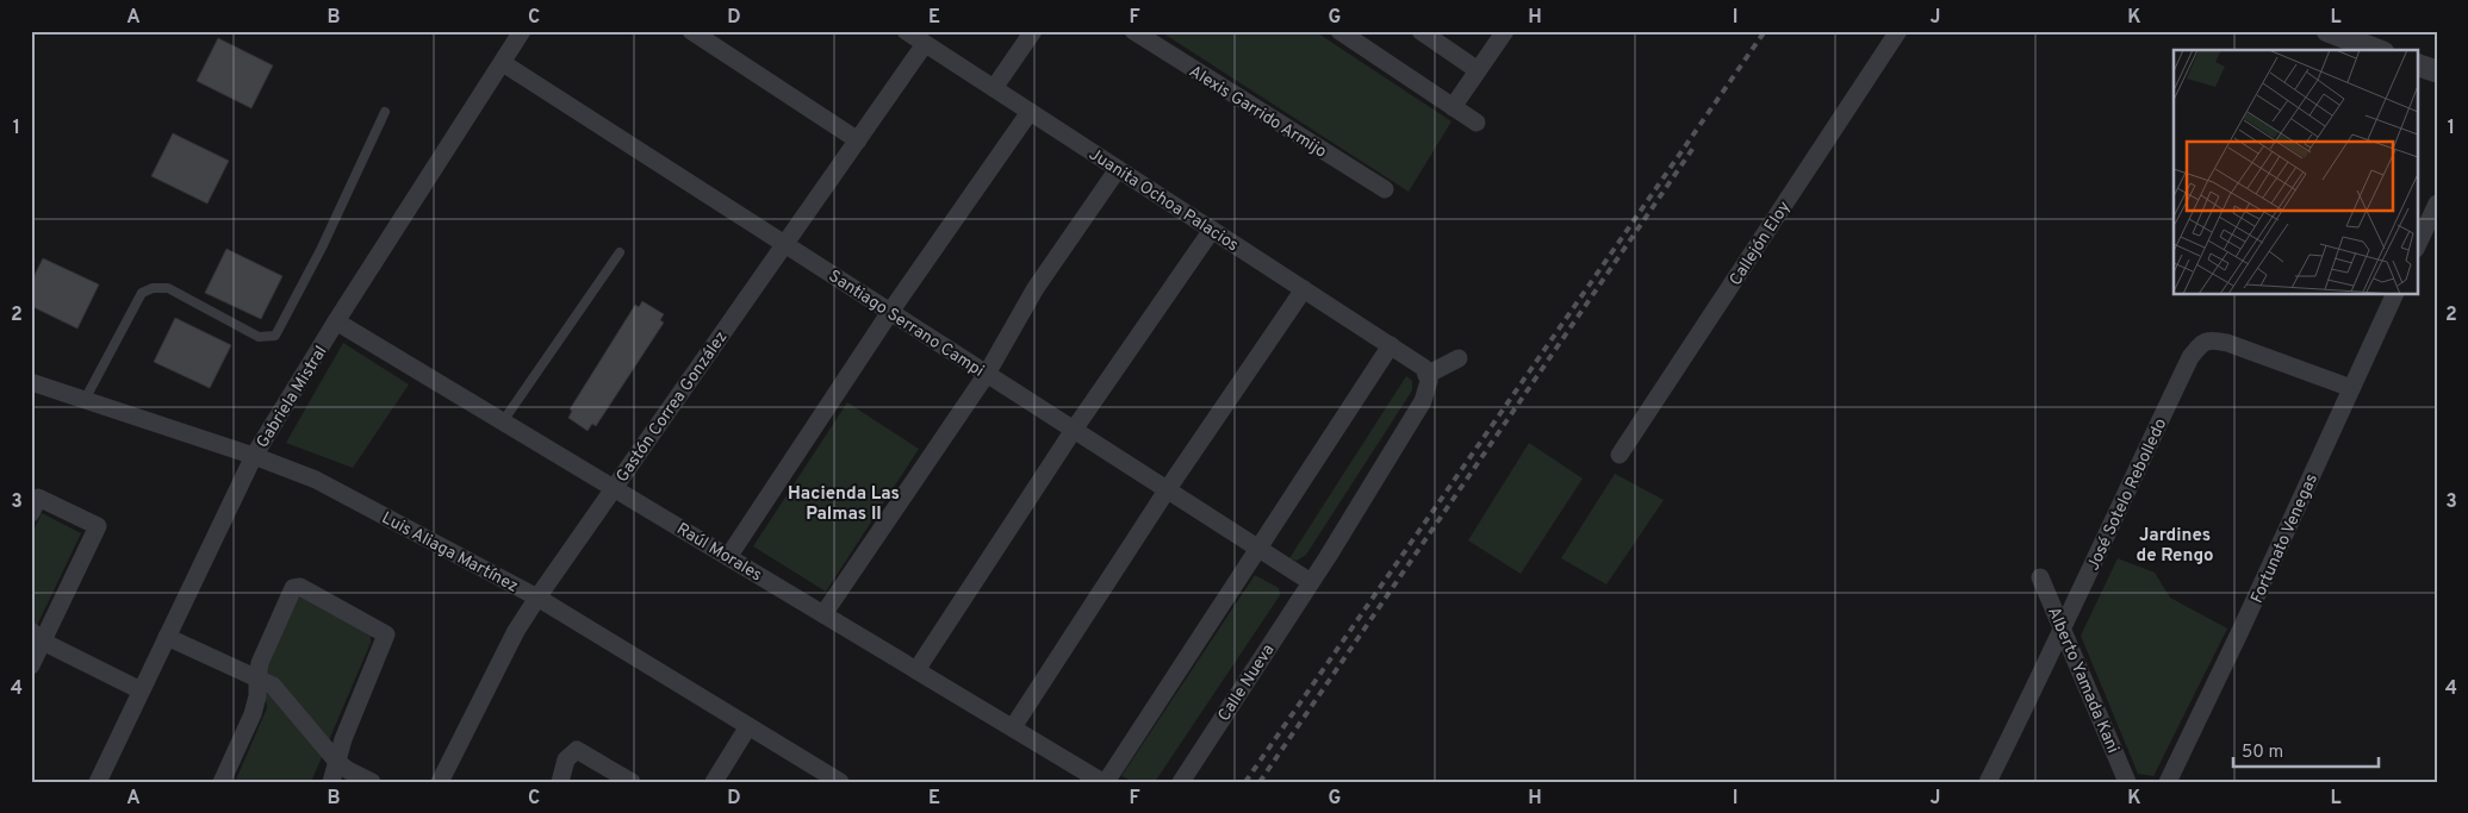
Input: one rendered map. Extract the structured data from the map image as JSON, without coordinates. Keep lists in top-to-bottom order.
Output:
{
  "streets": {
    "street": [
      "Alexis Garrido Armijo",
      "Juanita Ochoa Palacios",
      "Callejón Eloy",
      "Santiago Serrano Campi",
      "Gabriela Mistral",
      "Gastón Correa González",
      "José Sotelo Rebolledo",
      "Fortunato Venegas",
      "Luis Aliaga Martínez",
      "Raúl Morales",
      "Alberto Yamada Kani",
      "Calle Nueva"
    ]
  },
  "crossings": [
    ["Juanita Ochoa Palacios", "Gastón Correa González"],
    ["Juanita Ochoa Palacios", "Calle Nueva"],
    ["Santiago Serrano Campi", "Gabriela Mistral"],
    ["Santiago Serrano Campi", "Gastón Correa González"],
    ["Santiago Serrano Campi", "Calle Nueva"],
    ["Gabriela Mistral", "Luis Aliaga Martínez"],
    ["Gabriela Mistral", "Raúl Morales"],
    ["Gastón Correa González", "Luis Aliaga Martínez"],
    ["Gastón Correa González", "Raúl Morales"],
    ["José Sotelo Rebolledo", "Fortunato Venegas"],
    ["José Sotelo Rebolledo", "Alberto Yamada Kani"]
  ],
  "districts": ["Hacienda Las Palmas II", "Jardines de Rengo"],
  "scale_bar": "50 m",
  "grid": {
    "columns": [
      "A",
      "B",
      "C",
      "D",
      "E",
      "F",
      "G",
      "H",
      "I",
      "J",
      "K",
      "L"
    ],
    "rows": [
      "1",
      "2",
      "3",
      "4"
    ]
  }
}
